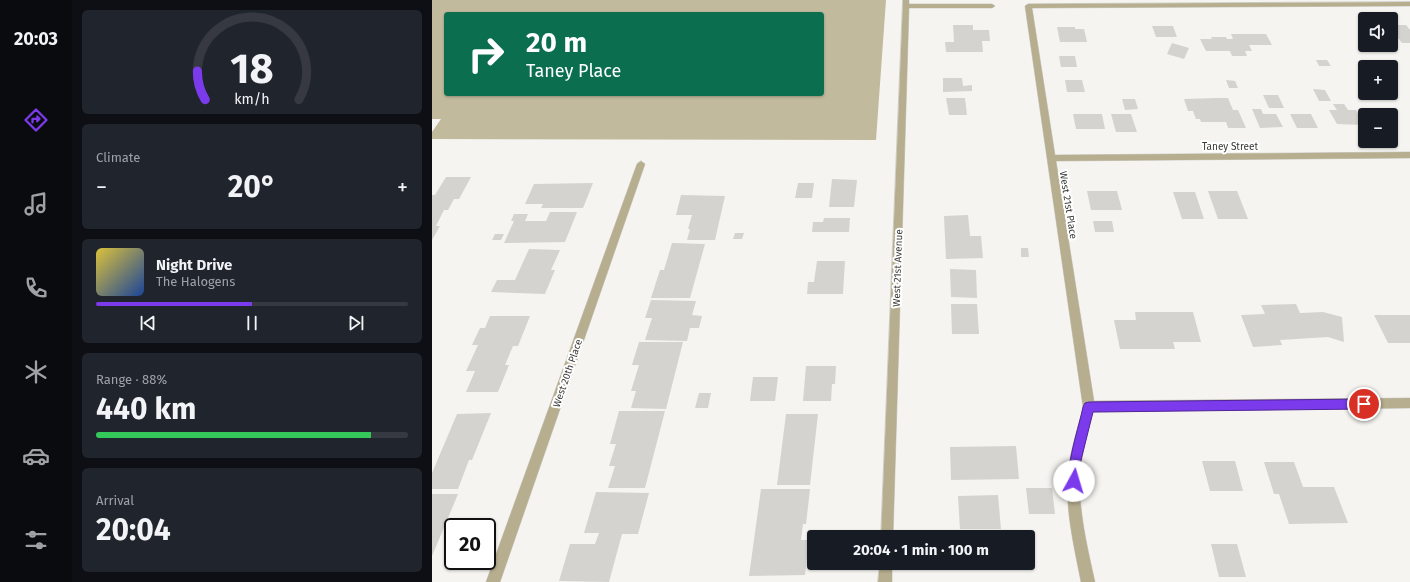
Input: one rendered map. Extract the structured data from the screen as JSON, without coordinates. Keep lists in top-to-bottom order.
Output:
{
  "streets": {
    "street": [
      "Taney Street",
      "West 21st Place",
      "West 21st Avenue",
      "West 20th Place"
    ]
  },
  "crossings": [
    ["Taney Street", "West 21st Place"]
  ],
  "page": {
    "tabs": "20:03",
    "map_buttons": ["+", "−"],
    "turn": ["20 m", "Taney Place"],
    "tile": [
      "Climate",
      ["Range · 88%", "440 km"],
      ["Arrival", "20:04"]
    ],
    "heat": ["−", "20°", "+"],
    "song": ["Night Drive", "The Halogens"],
    "limit": "20",
    "trip": "20:04 · 1 min · 100 m",
    "gauge": ["18", "km/h"]
  }
}
